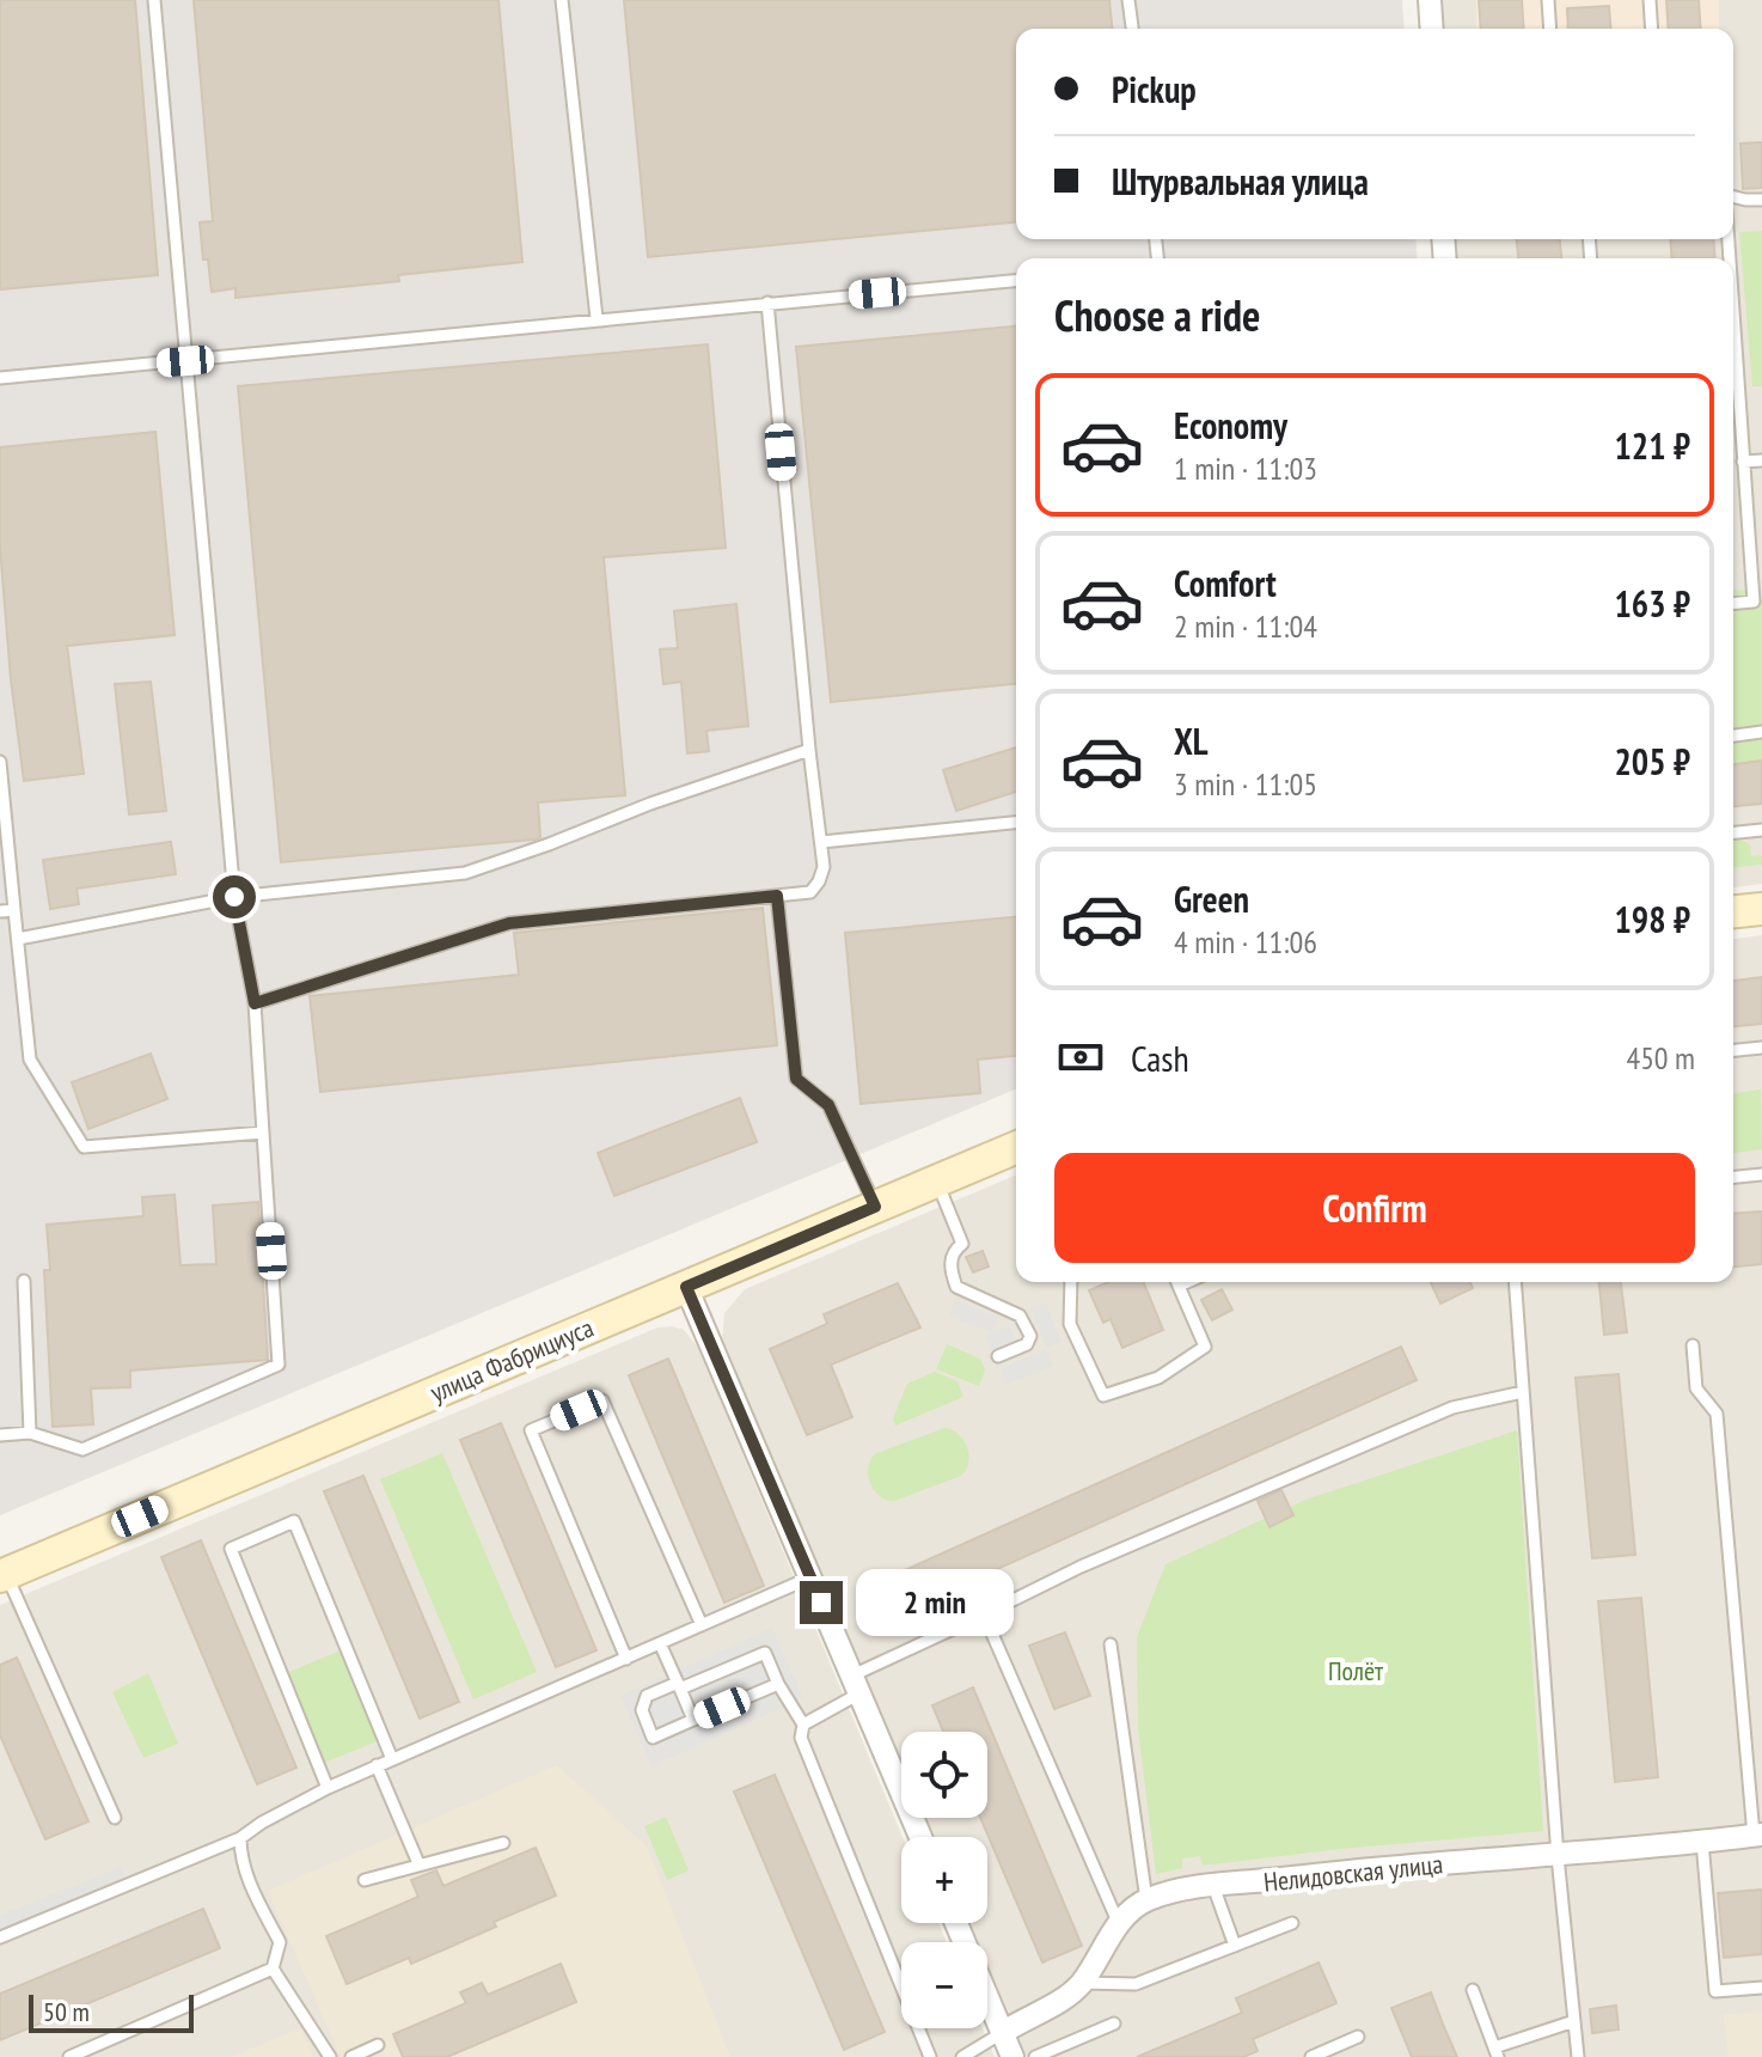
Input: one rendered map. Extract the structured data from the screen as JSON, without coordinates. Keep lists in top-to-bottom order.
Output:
{
  "streets": {
    "main road": ["улица Фабрициуса"],
    "street": ["Нелидовская улица"]
  },
  "parks": ["Полёт"],
  "scale_bar": "50 m",
  "page": {
    "banner": ["Pickup", "Штурвальная улица"],
    "heading": "Choose a ride",
    "list": [
      {
        "name": "Economy",
        "note": "1 min · 11:03",
        "value": "121 ₽"
      },
      {
        "name": "Comfort",
        "note": "2 min · 11:04",
        "value": "163 ₽"
      },
      {
        "name": "XL",
        "note": "3 min · 11:05",
        "value": "205 ₽"
      },
      {
        "name": "Green",
        "note": "4 min · 11:06",
        "value": "198 ₽"
      }
    ],
    "pay": ["Cash", "450 m"],
    "buttons": "Confirm",
    "bubble": "2 min",
    "map_buttons": ["+", "−"],
    "scale": "50 m"
  }
}
